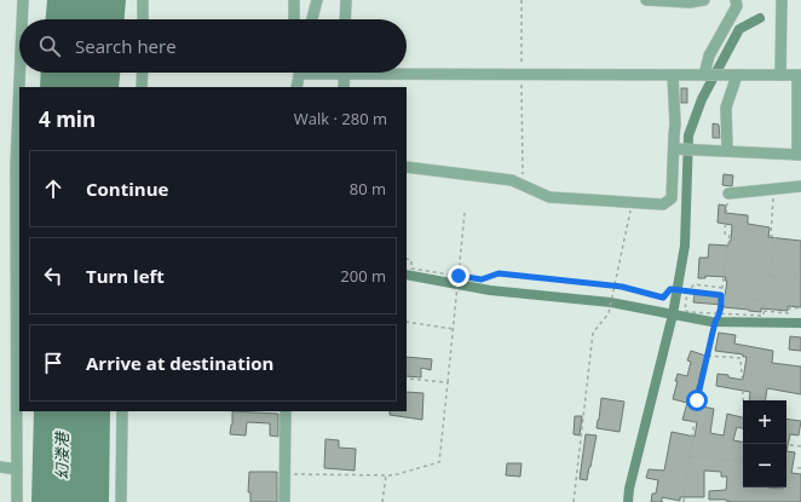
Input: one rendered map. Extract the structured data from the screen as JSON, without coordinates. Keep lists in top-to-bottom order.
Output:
{
  "water": ["幻溇港"],
  "page": {
    "search": "Search here",
    "heading": ["4 min", "Walk · 280 m"],
    "list": [
      ["Continue", "80 m"],
      ["Turn left", "200 m"],
      "Arrive at destination"
    ],
    "map_buttons": ["+", "−"]
  }
}
